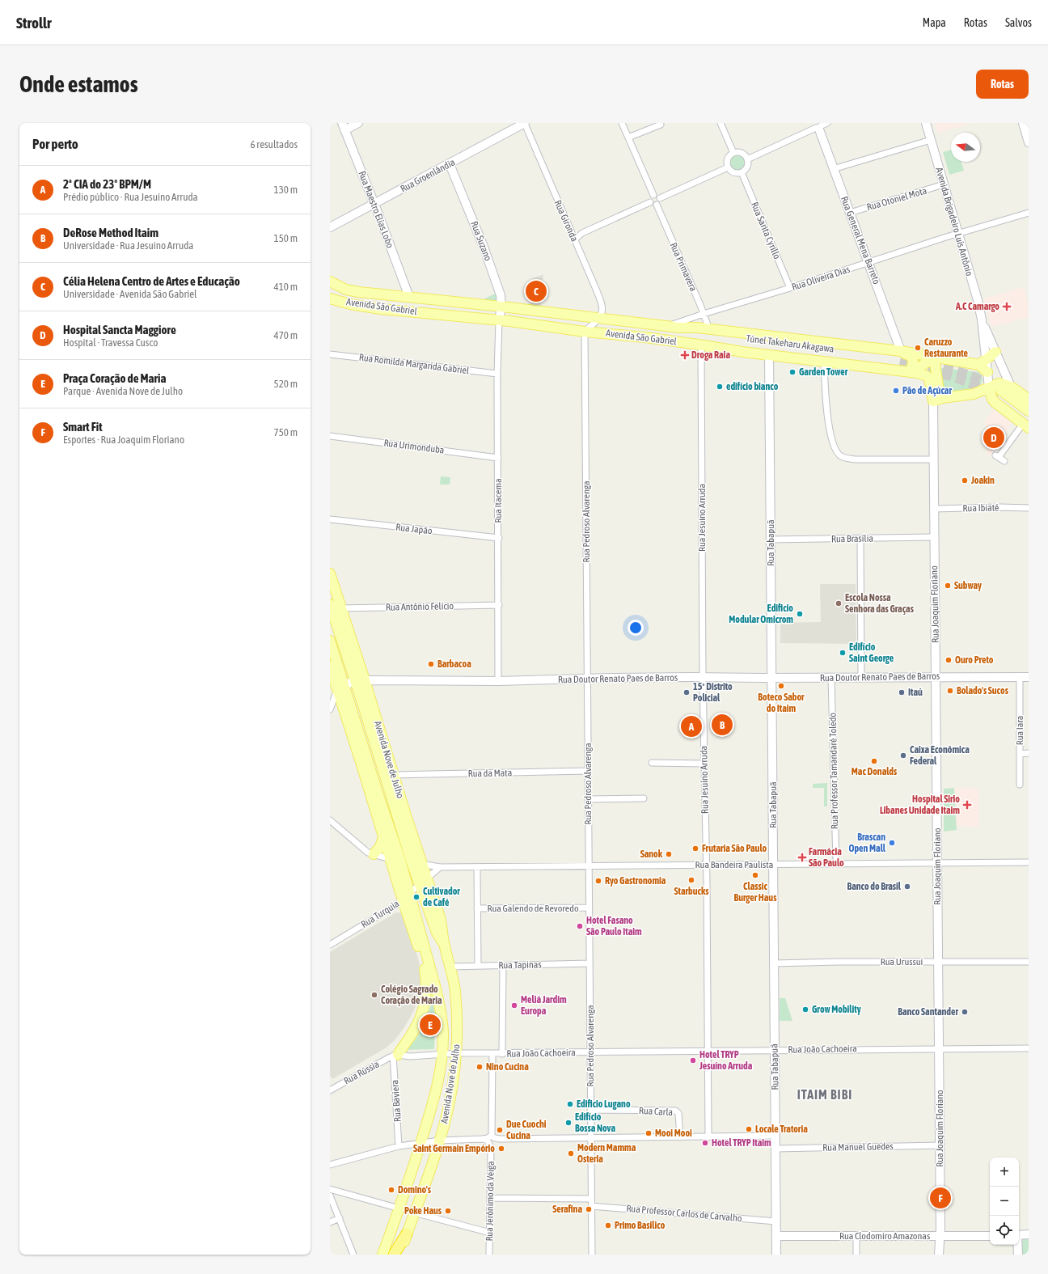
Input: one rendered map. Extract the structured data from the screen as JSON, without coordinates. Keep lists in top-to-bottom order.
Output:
{
  "streets": {
    "main road": ["Avenida São Gabriel", "Túnel Takeharu Akagawa", "Avenida Nove de Julho"],
    "street": [
      "Rua Groenlândia",
      "Rua Otoniel Mota",
      "Rua Maestro Elias Lobo",
      "Rua Gironda",
      "Avenida Brigadeiro Luís Antônio",
      "Rua Sarita Cyrillo",
      "Rua General Mena Barreto",
      "Rua Suzano",
      "Rua Primavera",
      "Rua Oliveira Dias",
      "Rua Romilda Margarida Gabriel",
      "Rua Urimonduba",
      "Rua Itacema",
      "Rua Ibiaté",
      "Rua Jesuíno Arruda",
      "Rua Pedroso Alvarenga",
      "Rua Japão",
      "Rua Brasília",
      "Rua Tabapuã",
      "Rua Joaquim Floriano",
      "Rua Antônio Felício",
      "Rua Doutor Renato Paes de Barros",
      "Rua Iara",
      "Rua Professor Tamandaré Toledo",
      "Rua da Mata",
      "Rua Bandeira Paulista",
      "Rua Galendo de Revoredo",
      "Rua Turquia",
      "Rua Urussuí",
      "Rua Tapinas",
      "Rua João Cachoeira",
      "Rua Rússia",
      "Rua Baviera",
      "Rua Carla",
      "Rua Manuel Guedes",
      "Rua Jerônimo da Veiga",
      "Rua Professor Carlos de Carvalho",
      "Rua Clodomiro Amazonas"
    ]
  },
  "crossings": [
    ["Rua Groenlândia", "Rua Maestro Elias Lobo"],
    ["Rua Groenlândia", "Rua Gironda"],
    ["Rua Groenlândia", "Rua Suzano"],
    ["Rua Otoniel Mota", "Avenida Brigadeiro Luís Antônio"],
    ["Rua Otoniel Mota", "Rua General Mena Barreto"],
    ["Rua Maestro Elias Lobo", "Avenida São Gabriel"],
    ["Rua Gironda", "Avenida São Gabriel"],
    ["Avenida Brigadeiro Luís Antônio", "Rua Oliveira Dias"],
    ["Avenida Brigadeiro Luís Antônio", "Avenida São Gabriel"],
    ["Rua Sarita Cyrillo", "Rua Oliveira Dias"],
    ["Rua General Mena Barreto", "Rua Oliveira Dias"],
    ["Rua General Mena Barreto", "Avenida São Gabriel"],
    ["Rua General Mena Barreto", "Túnel Takeharu Akagawa"],
    ["Rua Suzano", "Avenida São Gabriel"],
    ["Rua Suzano", "Rua Itacema"],
    ["Rua Primavera", "Rua Oliveira Dias"],
    ["Rua Primavera", "Avenida São Gabriel"],
    ["Rua Oliveira Dias", "Avenida São Gabriel"],
    ["Avenida São Gabriel", "Túnel Takeharu Akagawa"],
    ["Avenida São Gabriel", "Rua Itacema"],
    ["Avenida São Gabriel", "Rua Jesuíno Arruda"],
    ["Avenida São Gabriel", "Rua Pedroso Alvarenga"],
    ["Avenida São Gabriel", "Rua Tabapuã"],
    ["Avenida São Gabriel", "Rua Joaquim Floriano"],
    ["Túnel Takeharu Akagawa", "Rua Jesuíno Arruda"],
    ["Rua Romilda Margarida Gabriel", "Rua Itacema"],
    ["Rua Urimonduba", "Rua Itacema"],
    ["Rua Itacema", "Rua Japão"],
    ["Rua Itacema", "Rua Antônio Felício"],
    ["Rua Itacema", "Rua Doutor Renato Paes de Barros"],
    ["Rua Ibiaté", "Rua Joaquim Floriano"],
    ["Rua Jesuíno Arruda", "Rua Doutor Renato Paes de Barros"],
    ["Rua Jesuíno Arruda", "Rua Bandeira Paulista"],
    ["Rua Jesuíno Arruda", "Rua João Cachoeira"],
    ["Rua Pedroso Alvarenga", "Rua Doutor Renato Paes de Barros"],
    ["Rua Pedroso Alvarenga", "Rua da Mata"],
    ["Rua Pedroso Alvarenga", "Rua Bandeira Paulista"],
    ["Rua Pedroso Alvarenga", "Rua Galendo de Revoredo"],
    ["Rua Pedroso Alvarenga", "Rua Tapinas"],
    ["Rua Pedroso Alvarenga", "Rua João Cachoeira"],
    ["Rua Pedroso Alvarenga", "Rua Carla"],
    ["Rua Pedroso Alvarenga", "Rua Professor Carlos de Carvalho"],
    ["Rua Brasília", "Rua Tabapuã"],
    ["Rua Brasília", "Rua Joaquim Floriano"],
    ["Rua Tabapuã", "Rua Doutor Renato Paes de Barros"],
    ["Rua Tabapuã", "Rua Bandeira Paulista"],
    ["Rua Tabapuã", "Rua Urussuí"],
    ["Rua Tabapuã", "Rua João Cachoeira"],
    ["Rua Tabapuã", "Rua Manuel Guedes"],
    ["Rua Tabapuã", "Rua Professor Carlos de Carvalho"],
    ["Rua Tabapuã", "Rua Clodomiro Amazonas"],
    ["Rua Joaquim Floriano", "Rua Doutor Renato Paes de Barros"],
    ["Rua Joaquim Floriano", "Rua Bandeira Paulista"],
    ["Rua Joaquim Floriano", "Rua Urussuí"],
    ["Rua Joaquim Floriano", "Rua João Cachoeira"],
    ["Rua Joaquim Floriano", "Rua Manuel Guedes"],
    ["Rua Joaquim Floriano", "Rua Clodomiro Amazonas"],
    ["Rua Antônio Felício", "Avenida Nove de Julho"],
    ["Rua Doutor Renato Paes de Barros", "Rua Iara"],
    ["Rua Doutor Renato Paes de Barros", "Avenida Nove de Julho"],
    ["Rua Doutor Renato Paes de Barros", "Rua Professor Tamandaré Toledo"],
    ["Avenida Nove de Julho", "Rua da Mata"],
    ["Avenida Nove de Julho", "Rua Bandeira Paulista"],
    ["Avenida Nove de Julho", "Rua Turquia"],
    ["Avenida Nove de Julho", "Rua Tapinas"],
    ["Avenida Nove de Julho", "Rua João Cachoeira"],
    ["Rua Professor Tamandaré Toledo", "Rua Bandeira Paulista"],
    ["Rua João Cachoeira", "Rua Rússia"],
    ["Rua João Cachoeira", "Rua Baviera"],
    ["Rua João Cachoeira", "Rua Jerônimo da Veiga"],
    ["Rua Rússia", "Rua Baviera"]
  ],
  "districts": ["ITAIM BIBI"],
  "places": {
    "health": [
      "A.C Camargo",
      "Droga Raia",
      "Hospital Sirio Libanes Unidade Itaim",
      "Farmácia São Paulo"
    ],
    "other": [
      "Caruzzo Restaurante",
      "Garden Tower",
      "edifício bianco",
      "Pão de Açúcar",
      "Joakin",
      "Subway",
      "Escola Nossa Senhora das Graças",
      "Edificio Modular Omicrom",
      "Edifício Saint George",
      "Ouro Preto",
      "Barbacoa",
      "Boteco Sabor do Itaim",
      "Bolado's Sucos",
      "15º Distrito Policial",
      "Itaú",
      "Caixa Econômica Federal",
      "Mac Donalds",
      "Brascan Open Mall",
      "Frutaria São Paulo",
      "Sanok",
      "Classic Burger Haus",
      "Starbucks",
      "Ryo Gastronomia",
      "Banco do Brasil",
      "Cultivador de Café",
      "Hotel Fasano São Paulo Itaim",
      "Colégio Sagrado Coração de Maria",
      "Meliá Jardim Europa",
      "Grow Mobility",
      "Banco Santander",
      "Hotel TRYP Jesuíno Arruda",
      "Nino Cucina",
      "Edificio Lugano",
      "Edifício Bossa Nova",
      "Locale Tratoria",
      "Due Cuochi Cucina",
      "Mooi Mooi",
      "Hotel TRYP Itaim",
      "Saint Germain Empório",
      "Modern Mamma Osteria",
      "Domino's",
      "Serafina",
      "Poke Haus",
      "Primo Basilico"
    ]
  },
  "north": "left",
  "page": {
    "header": "Strollr",
    "nav": ["Mapa", "Rotas", "Salvos"],
    "buttons": "Rotas",
    "title": "Onde estamos",
    "heading": ["Por perto", "6 resultados"],
    "list": [
      {
        "mark": "A",
        "name": "2ª CIA do 23º BPM/M",
        "note": "Prédio público · Rua Jesuíno Arruda",
        "value": "130 m"
      },
      {
        "mark": "B",
        "name": "DeRose Method Itaim",
        "note": "Universidade · Rua Jesuíno Arruda",
        "value": "150 m"
      },
      {
        "mark": "C",
        "name": "Célia Helena Centro de Artes e Educação",
        "note": "Universidade · Avenida São Gabriel",
        "value": "410 m"
      },
      {
        "mark": "D",
        "name": "Hospital Sancta Maggiore",
        "note": "Hospital · Travessa Cusco",
        "value": "470 m"
      },
      {
        "mark": "E",
        "name": "Praça Coração de Maria",
        "note": "Parque · Avenida Nove de Julho",
        "value": "520 m"
      },
      {
        "mark": "F",
        "name": "Smart Fit",
        "note": "Esportes · Rua Joaquim Floriano",
        "value": "750 m"
      }
    ],
    "pins": [
      "C",
      "D",
      "B",
      "A",
      "E",
      "F"
    ],
    "map_buttons": ["+", "−"]
  }
}
